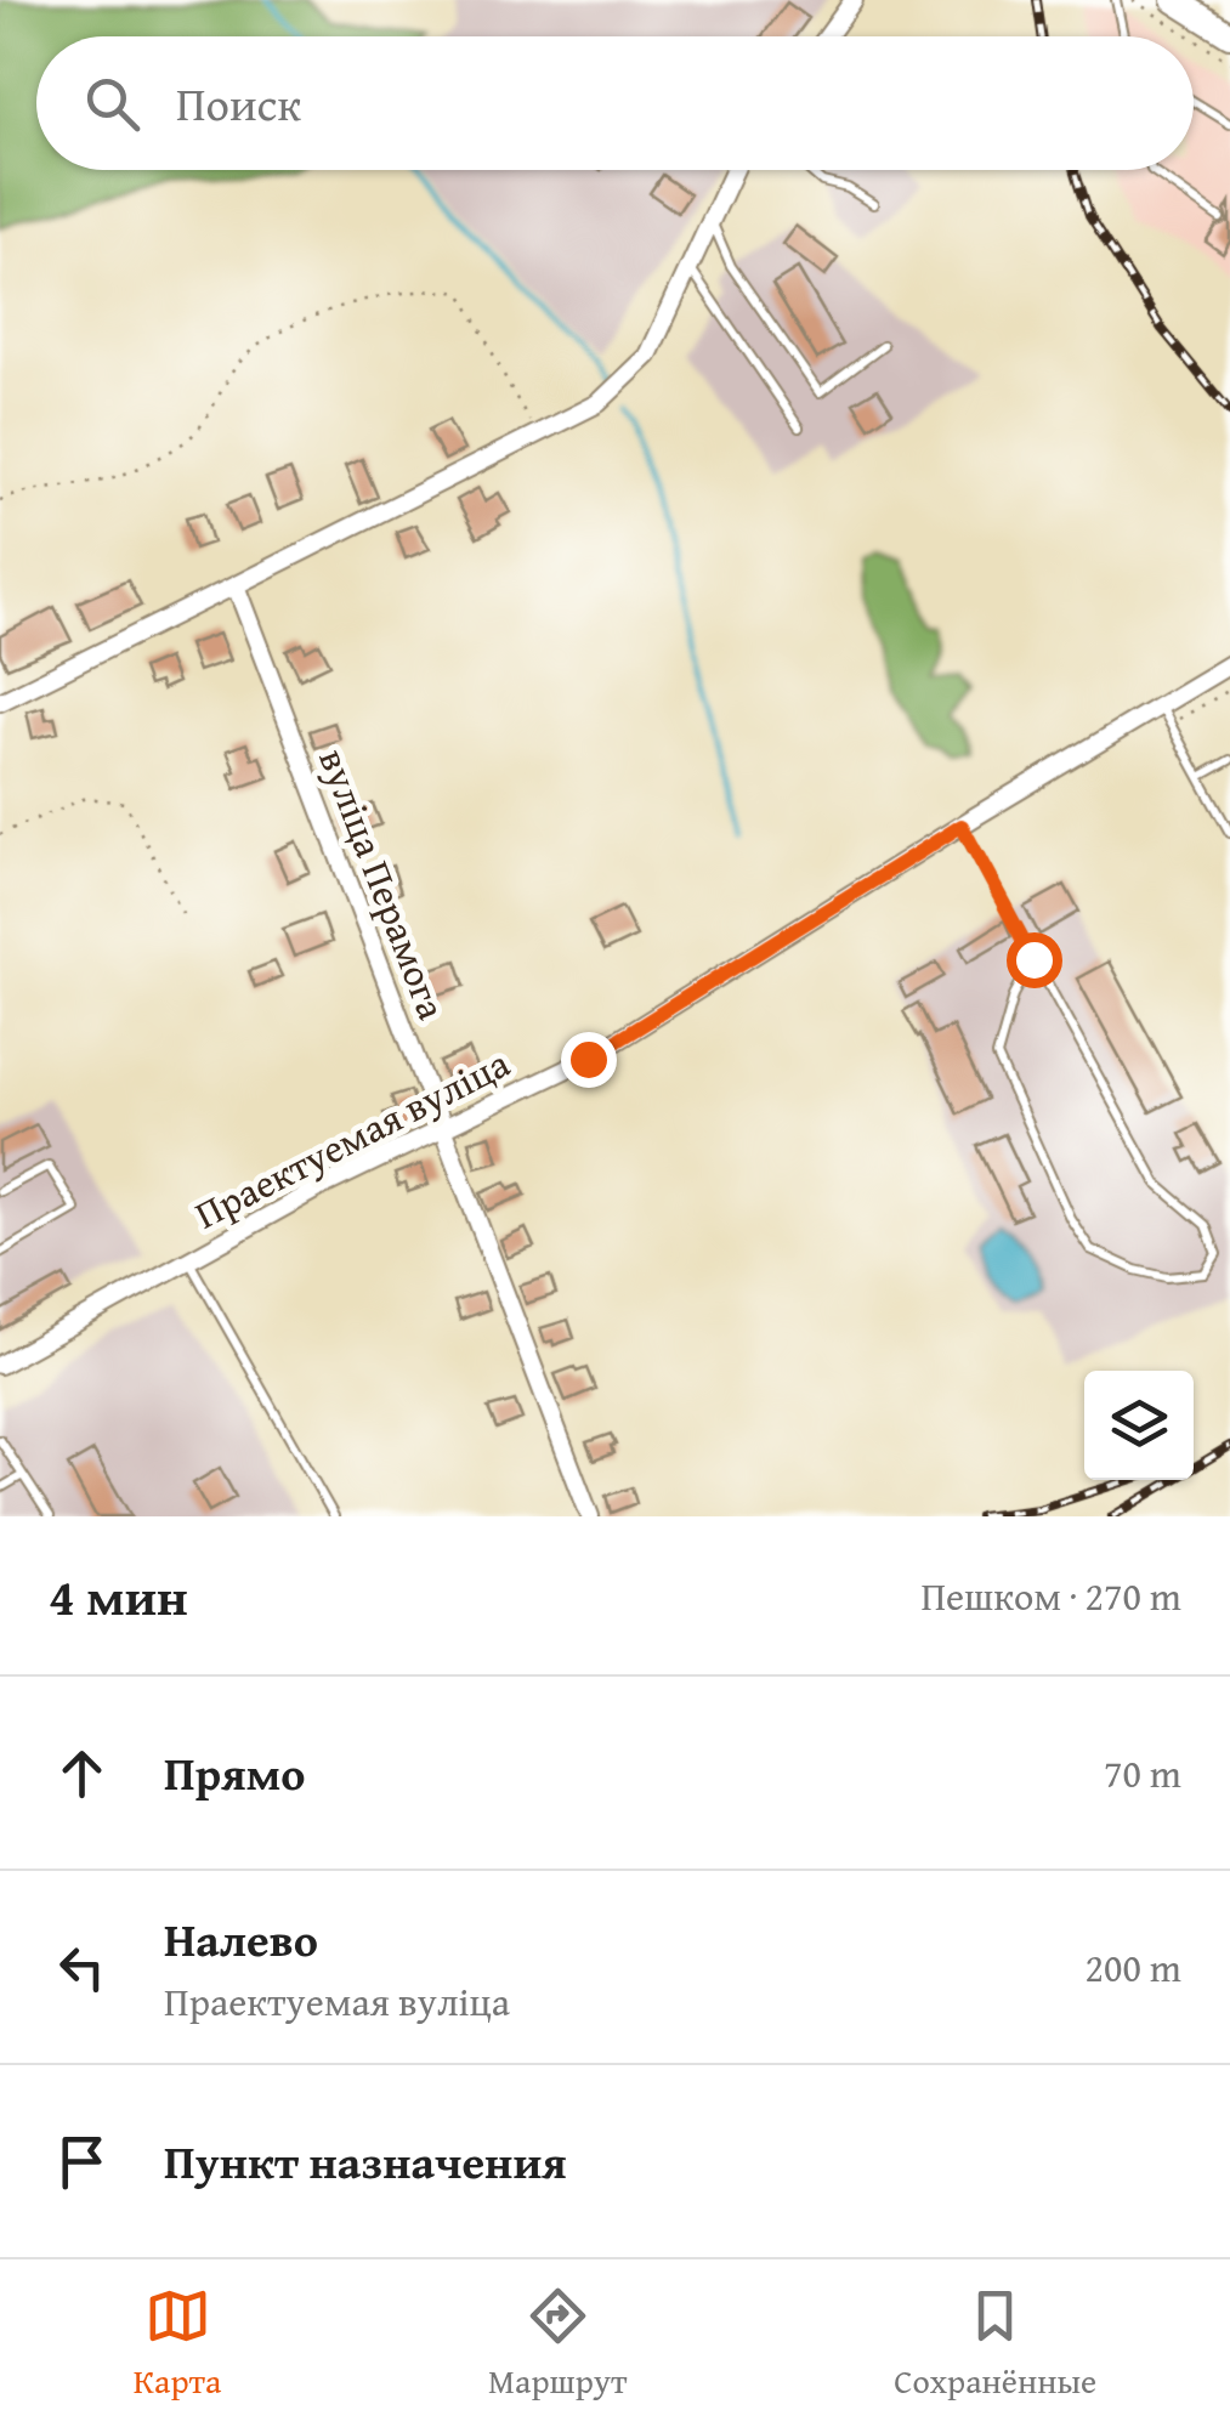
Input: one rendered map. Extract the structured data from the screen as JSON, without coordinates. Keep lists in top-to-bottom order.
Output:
{
  "streets": {
    "street": ["вуліца Перамога", "Праектуемая вуліца"]
  },
  "crossings": [
    ["вуліца Перамога", "Праектуемая вуліца"]
  ],
  "page": {
    "search": "Поиск",
    "heading": ["4 мин", "Пешком · 270 m"],
    "list": [
      ["Прямо", "70 m"],
      ["Налево", "Праектуемая вуліца", "200 m"],
      "Пункт назначения"
    ],
    "nav": ["Карта", "Маршрут", "Сохранённые"]
  }
}
